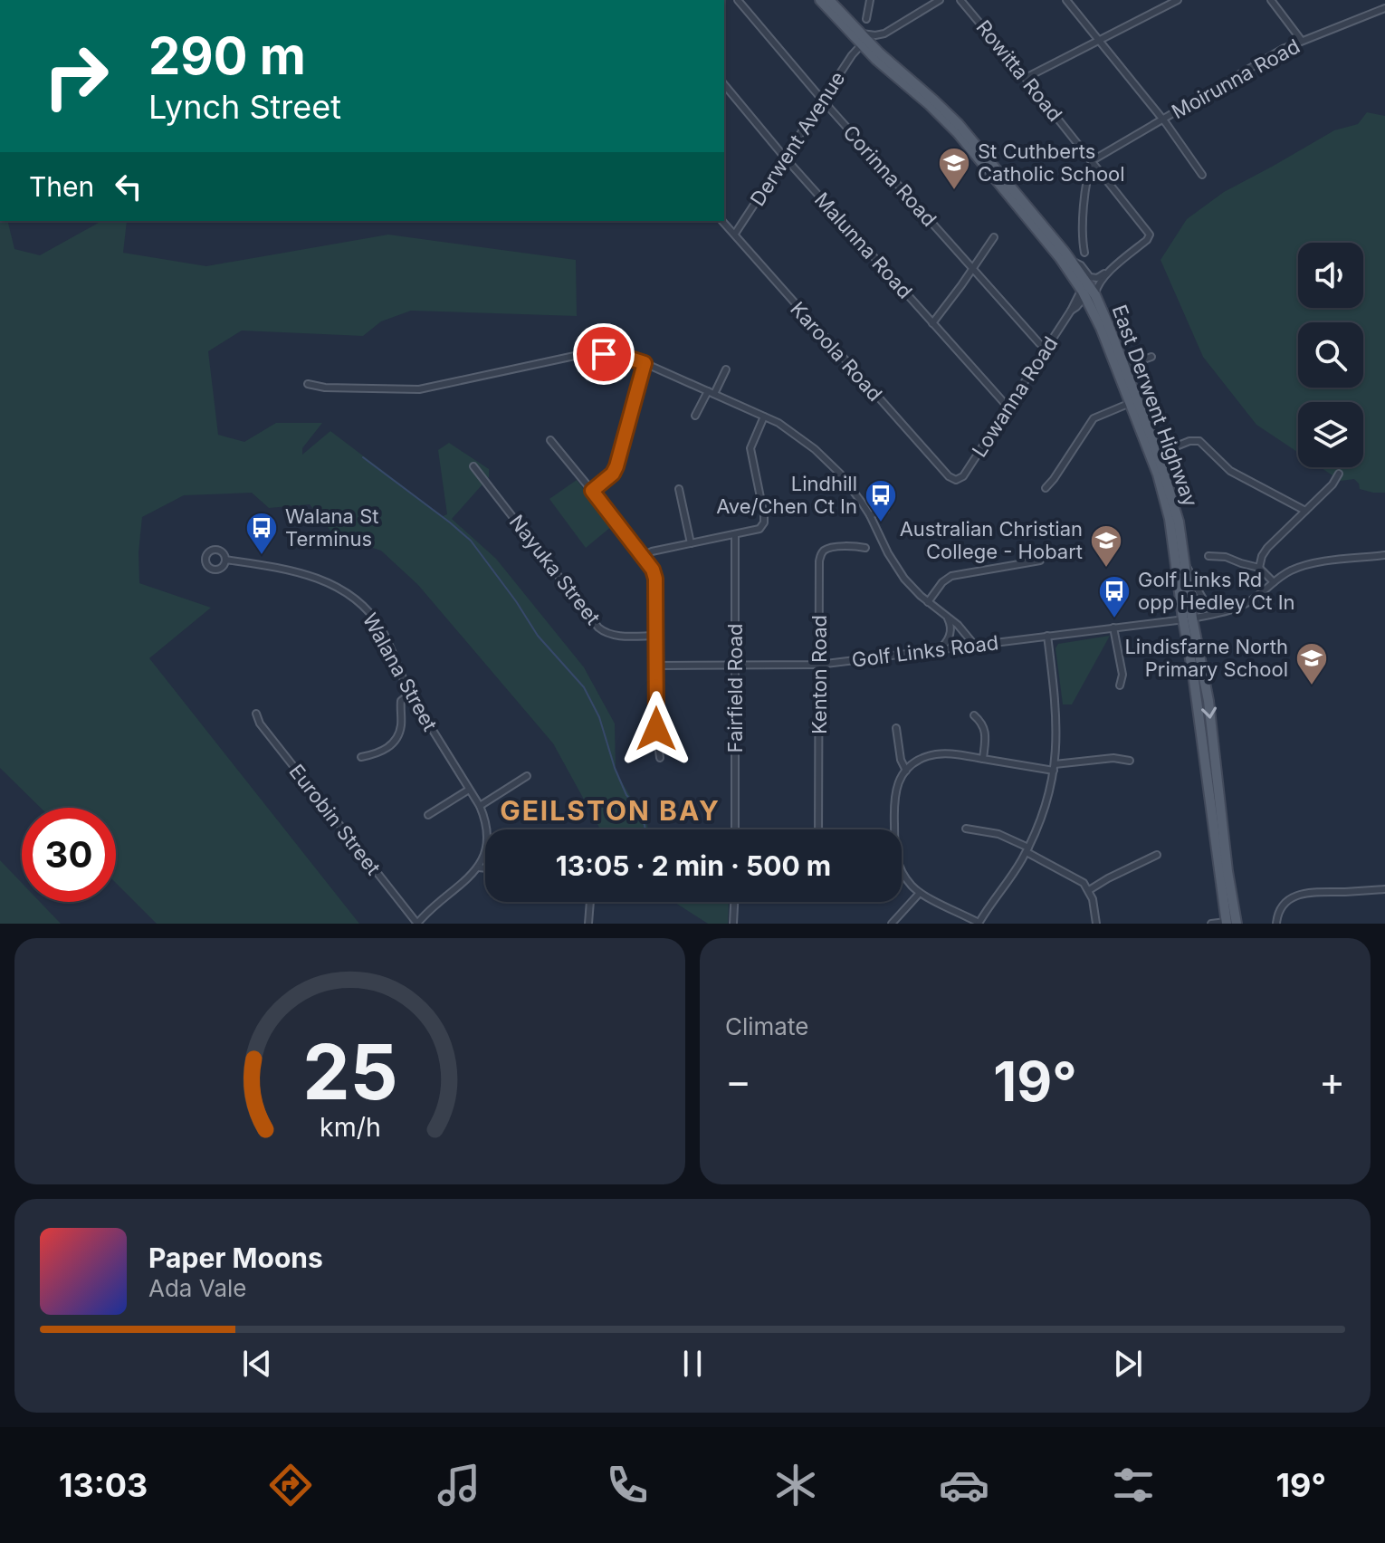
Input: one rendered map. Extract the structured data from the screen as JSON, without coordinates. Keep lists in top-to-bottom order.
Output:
{
  "streets": {
    "main road": ["East Derwent Highway"],
    "street": [
      "Rowitta Road",
      "Moirunna Road",
      "Derwent Avenue",
      "Corinna Road",
      "Malunna Road",
      "Karoola Road",
      "Lowanna Road",
      "Nayuka Street",
      "Golf Links Road",
      "Walana Street",
      "Kenton Road",
      "Fairfield Road",
      "Eurobin Street"
    ]
  },
  "crossings": [
    ["Rowitta Road", "Moirunna Road"],
    ["Rowitta Road", "Lowanna Road"],
    ["Rowitta Road", "East Derwent Highway"],
    ["Derwent Avenue", "Corinna Road"],
    ["Derwent Avenue", "Malunna Road"],
    ["Derwent Avenue", "Karoola Road"],
    ["Derwent Avenue", "East Derwent Highway"],
    ["Corinna Road", "Lowanna Road"],
    ["Malunna Road", "Lowanna Road"],
    ["Karoola Road", "Lowanna Road"],
    ["Lowanna Road", "East Derwent Highway"],
    ["East Derwent Highway", "Golf Links Road"],
    ["Golf Links Road", "Kenton Road"],
    ["Golf Links Road", "Fairfield Road"]
  ],
  "districts": ["GEILSTON BAY"],
  "places": {
    "school or university": ["St Cuthberts Catholic School", "Australian Christian College - Hobart", "Lindisfarne North Primary School"],
    "bus stop": ["Lindhill Ave/Chen Ct In", "Walana St Terminus", "Golf Links Rd opp Hedley Ct In"]
  },
  "page": {
    "turn": ["290 m", "Lynch Street"],
    "then": "Then",
    "limit": "30",
    "trip": "13:05 · 2 min · 500 m",
    "tile": "Climate",
    "heat": ["−", "19°", "+"],
    "song": ["Paper Moons", "Ada Vale"],
    "tabs": ["13:03", "19°"],
    "gauge": ["25", "km/h"]
  }
}
